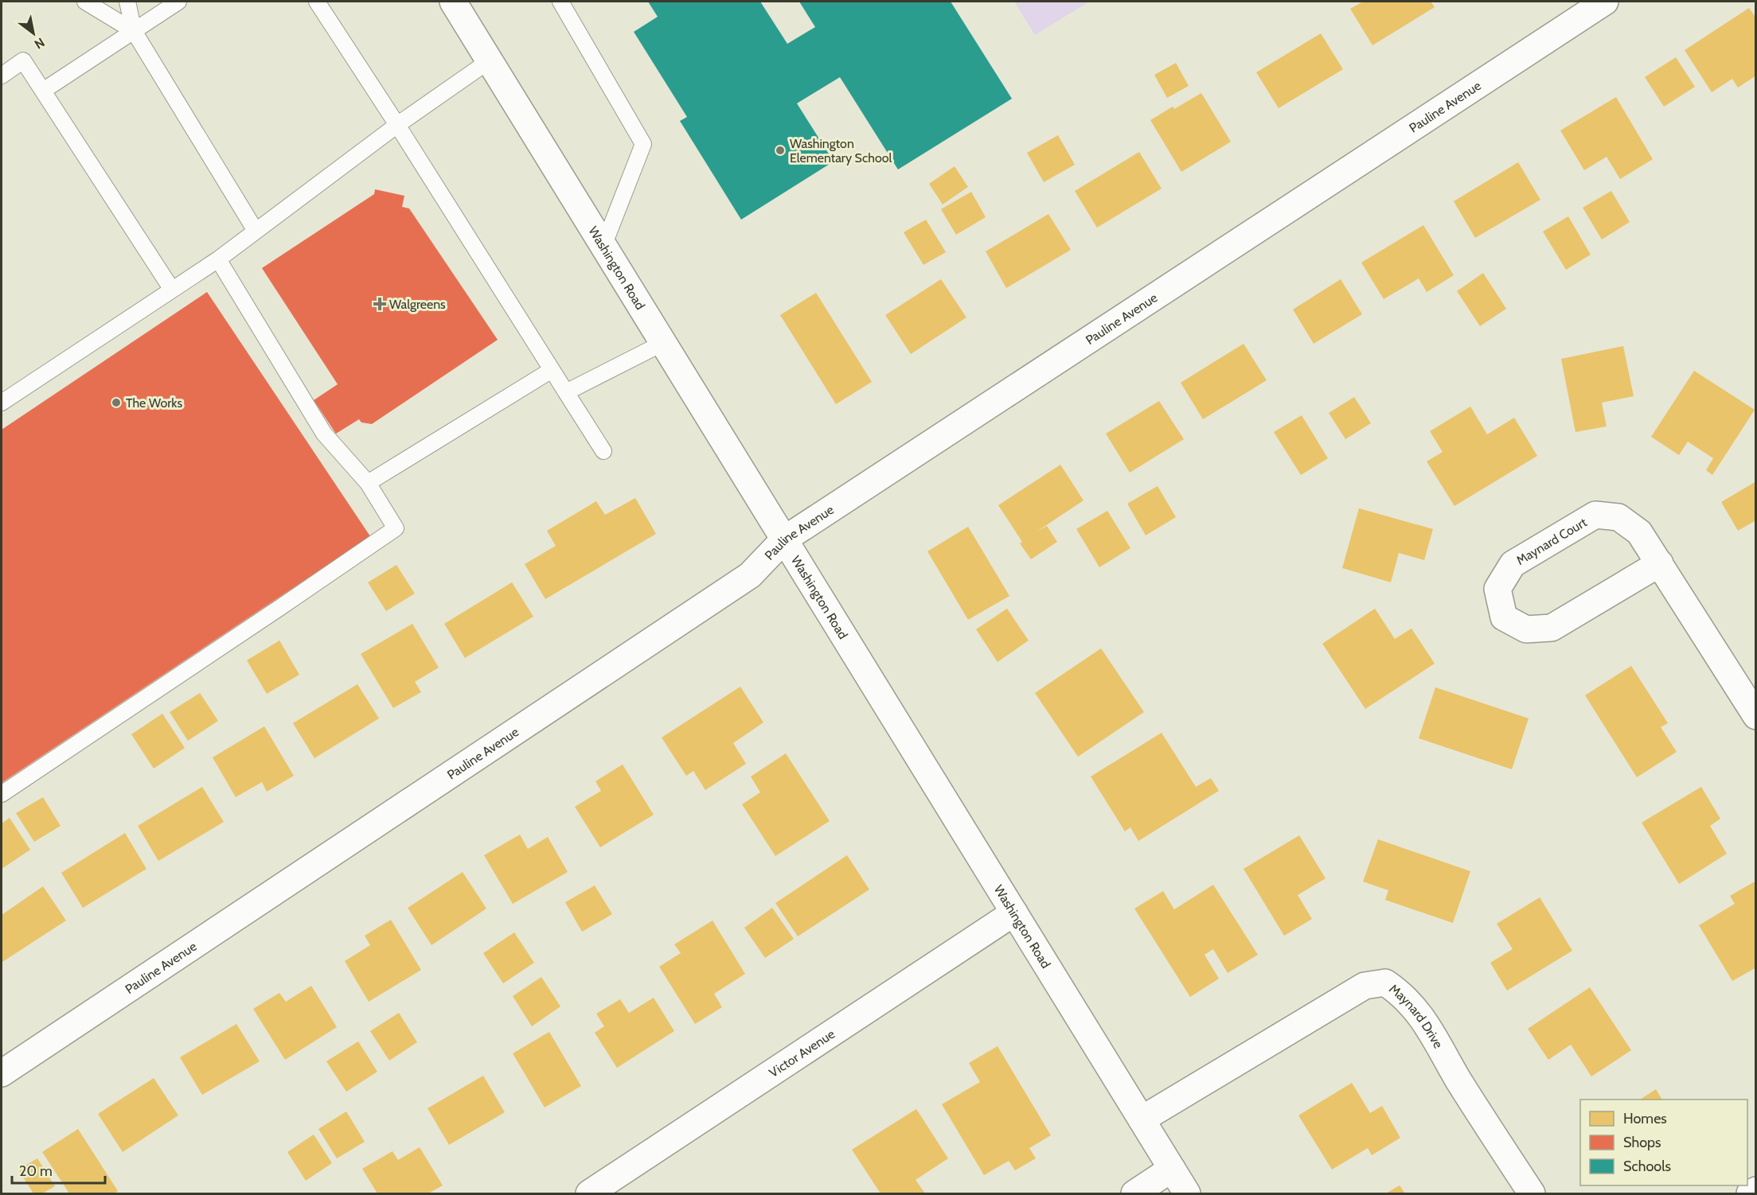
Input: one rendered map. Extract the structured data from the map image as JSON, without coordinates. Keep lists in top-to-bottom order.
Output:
{
  "streets": {
    "street": [
      "Pauline Avenue",
      "Washington Road",
      "Maynard Court",
      "Maynard Drive",
      "Victor Avenue"
    ]
  },
  "crossings": [
    ["Pauline Avenue", "Washington Road"],
    ["Washington Road", "Maynard Drive"],
    ["Washington Road", "Victor Avenue"]
  ],
  "places": {
    "other": ["Washington Elementary School", "The Works"],
    "health": ["Walgreens"]
  },
  "legend": ["Homes", "Shops", "Schools"],
  "scale_bar": "20 m",
  "north": "bottom right"
}
